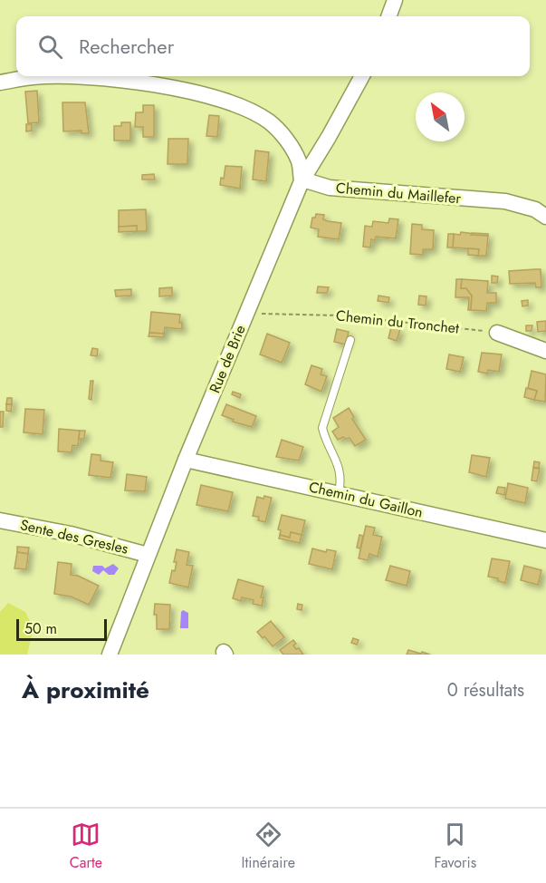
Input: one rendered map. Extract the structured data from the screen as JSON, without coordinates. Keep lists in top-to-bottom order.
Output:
{
  "streets": {
    "street": [
      "Chemin du Maillefer",
      "Rue de Brie",
      "Chemin du Gaillon",
      "Sente des Gresles"
    ],
    "path": ["Chemin du Tronchet"]
  },
  "crossings": [
    ["Chemin du Maillefer", "Rue de Brie"],
    ["Chemin du Tronchet", "Rue de Brie"],
    ["Rue de Brie", "Chemin du Gaillon"],
    ["Rue de Brie", "Sente des Gresles"]
  ],
  "scale_bar": "50 m",
  "north": "top left",
  "page": {
    "search": "Rechercher",
    "scale": "50 m",
    "heading": ["À proximité", "0 résultats"],
    "nav": ["Carte", "Itinéraire", "Favoris"]
  }
}
